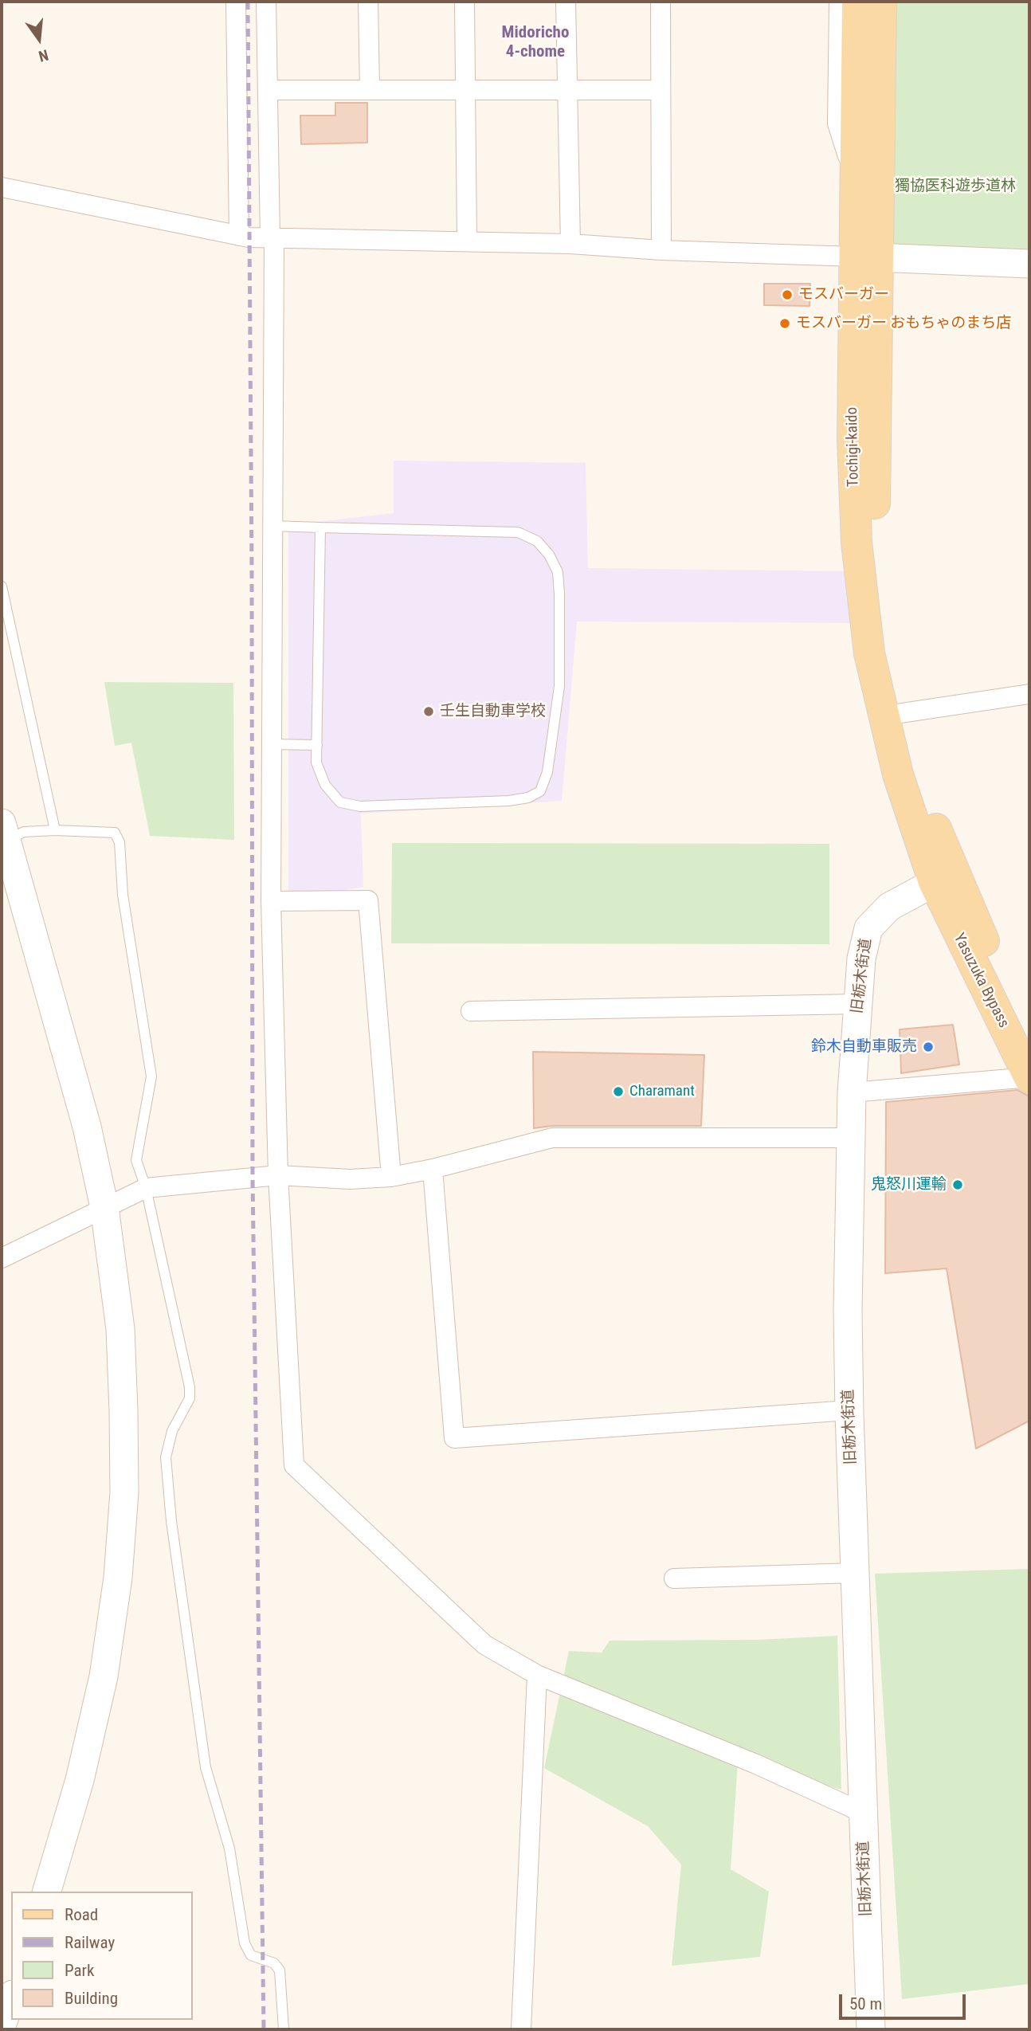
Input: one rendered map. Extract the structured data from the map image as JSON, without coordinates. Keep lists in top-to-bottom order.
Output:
{
  "streets": {
    "main road": ["Tochigi-kaido", "Yasuzuka Bypass"],
    "street": ["旧栃木街道"]
  },
  "crossings": [
    ["Tochigi-kaido", "旧栃木街道"],
    ["Tochigi-kaido", "Yasuzuka Bypass"],
    ["旧栃木街道", "Yasuzuka Bypass"]
  ],
  "districts": ["Midoricho 4-chome"],
  "parks": ["獨協医科遊歩道林"],
  "places": [
    "モスバーガー",
    "モスバーガー おもちゃのまち店",
    "壬生自動車学校",
    "鈴木自動車販売",
    "Charamant",
    "鬼怒川運輸"
  ],
  "legend": [
    "Road",
    "Railway",
    "Park",
    "Building"
  ],
  "scale_bar": "50 m",
  "north": "bottom"
}
